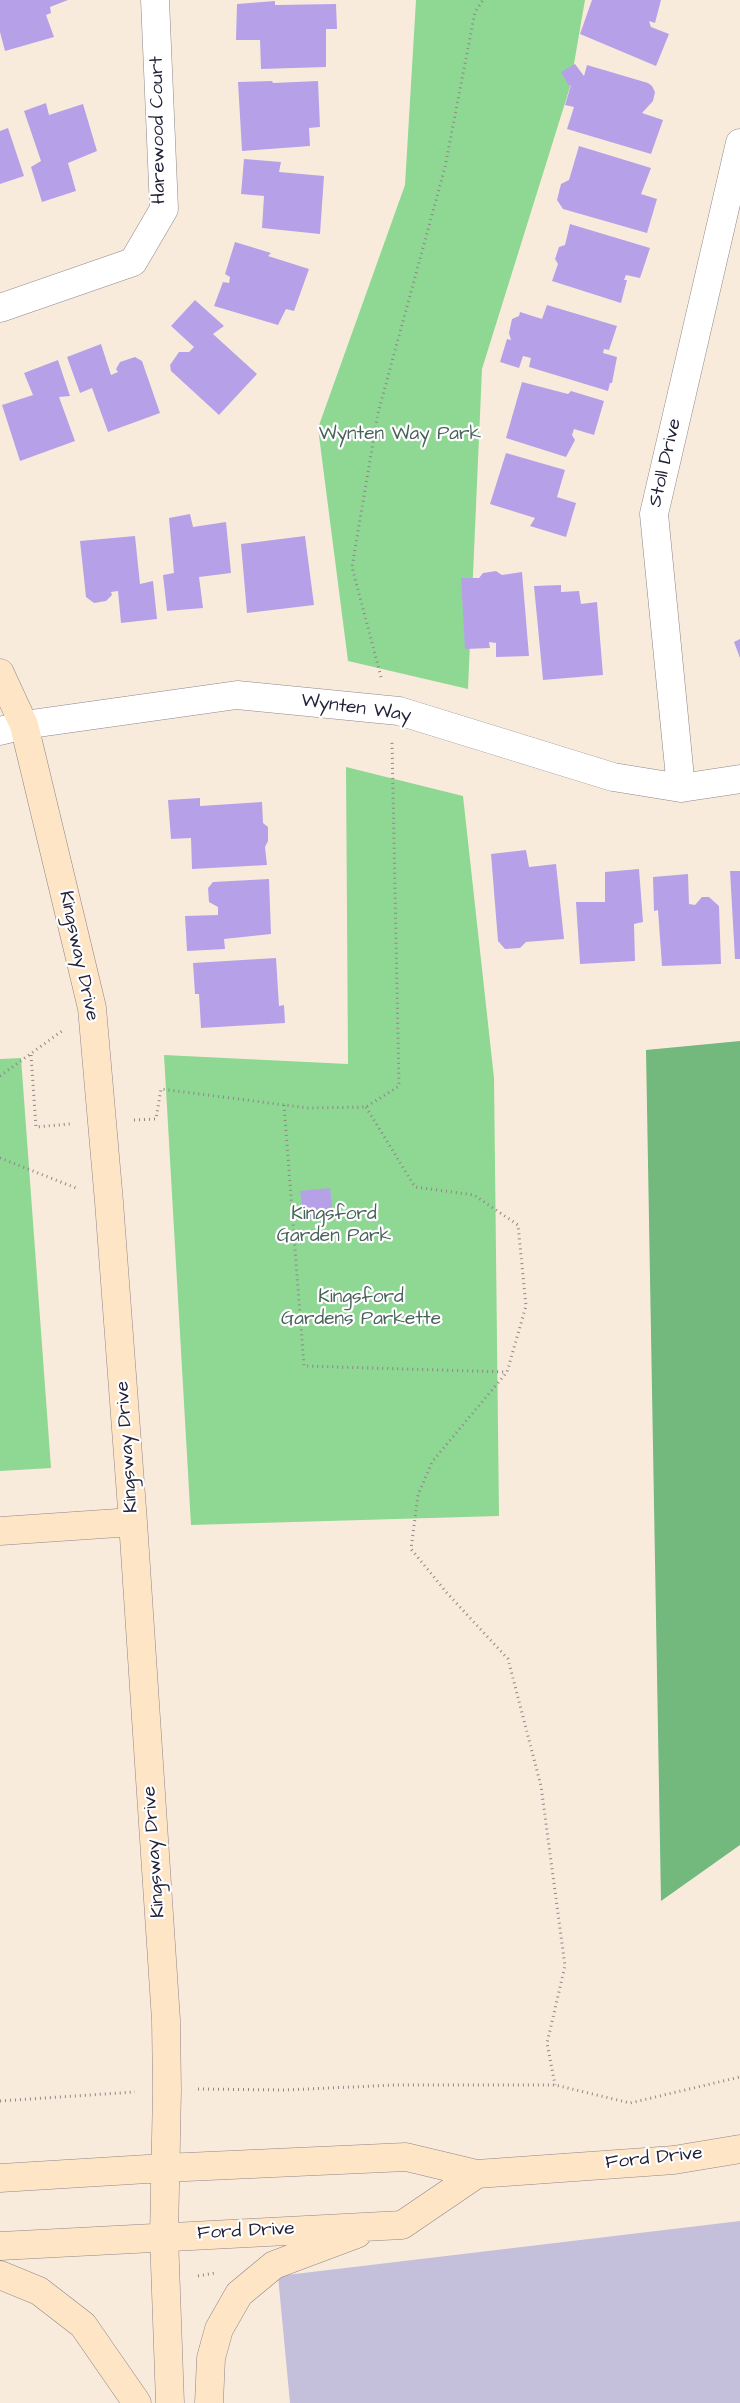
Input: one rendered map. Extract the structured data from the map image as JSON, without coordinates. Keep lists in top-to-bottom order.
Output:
{
  "streets": {
    "street": [
      "Harewood Court",
      "Stoll Drive",
      "Wynten Way",
      "Kingsway Drive",
      "Ford Drive"
    ]
  },
  "crossings": [
    ["Stoll Drive", "Wynten Way"],
    ["Wynten Way", "Kingsway Drive"],
    ["Kingsway Drive", "Ford Drive"]
  ],
  "parks": ["Wynten Way Park", "Kingsford Garden Park", "Kingsford Gardens Parkette"]
}
